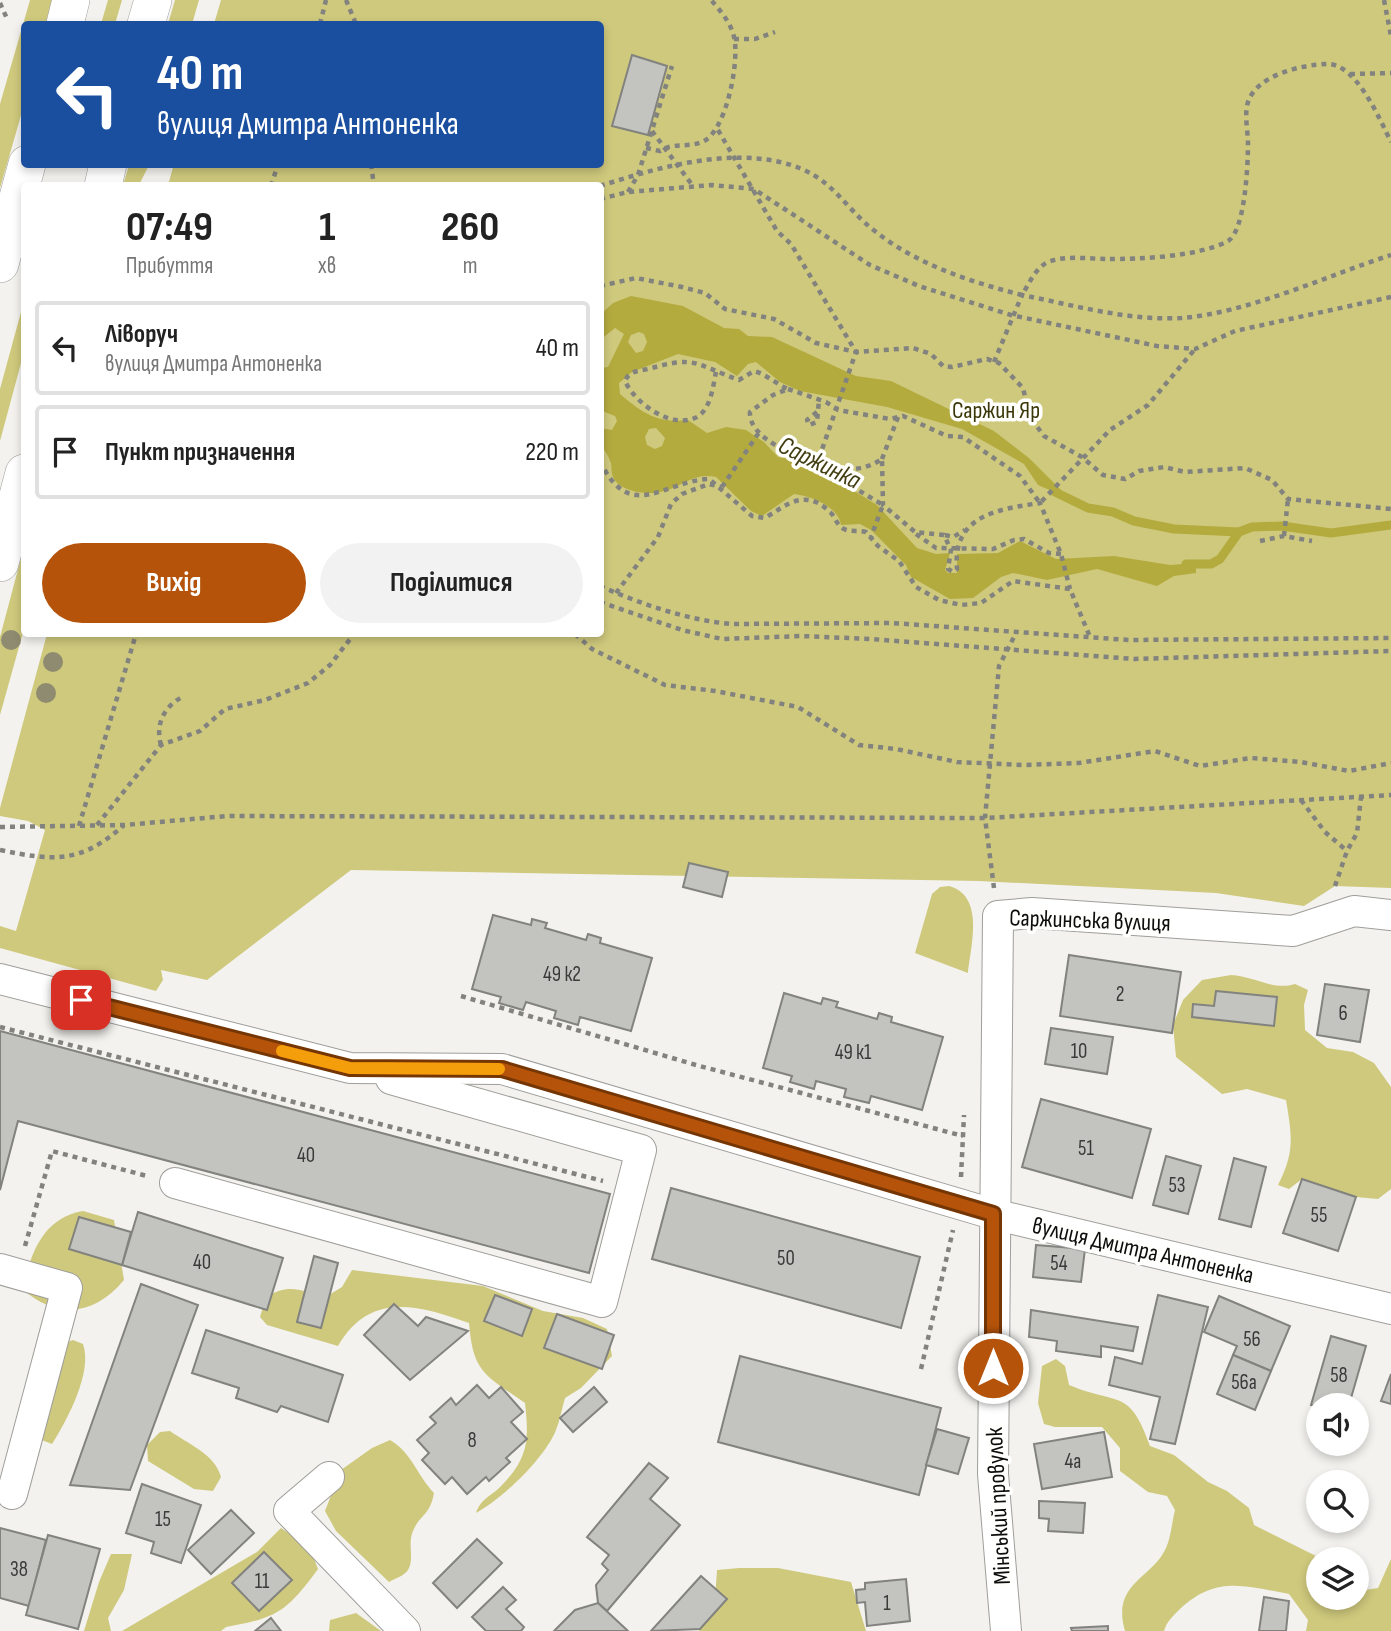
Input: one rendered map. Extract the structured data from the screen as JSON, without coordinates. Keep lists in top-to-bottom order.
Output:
{
  "streets": {
    "street": ["Саржинська вулиця", "вулиця Дмитра Антоненка", "Мінський провулок"]
  },
  "crossings": [
    ["Саржинська вулиця", "вулиця Дмитра Антоненка"],
    ["Саржинська вулиця", "Мінський провулок"],
    ["вулиця Дмитра Антоненка", "Мінський провулок"]
  ],
  "water": ["Саржинка"],
  "parks": ["Саржин Яр"],
  "house_numbers": [
    "49 к2",
    "2",
    "6",
    "10",
    "49 к1",
    "51",
    "40",
    "53",
    "55",
    "50",
    "40",
    "54",
    "56",
    "58",
    "56а",
    "8",
    "4а",
    "15",
    "38",
    "11",
    "1"
  ],
  "page": {
    "turn": ["40 m", "вулиця Дмитра Антоненка"],
    "eta": [
      "07:49",
      "Прибуття",
      "1",
      "хв",
      "260",
      "m"
    ],
    "list": [
      {
        "name": "Ліворуч",
        "note": "вулиця Дмитра Антоненка",
        "value": "40 m"
      },
      {
        "name": "Пункт призначення",
        "value": "220 m"
      }
    ],
    "buttons": ["Вихід", "Поділитися"]
  }
}
